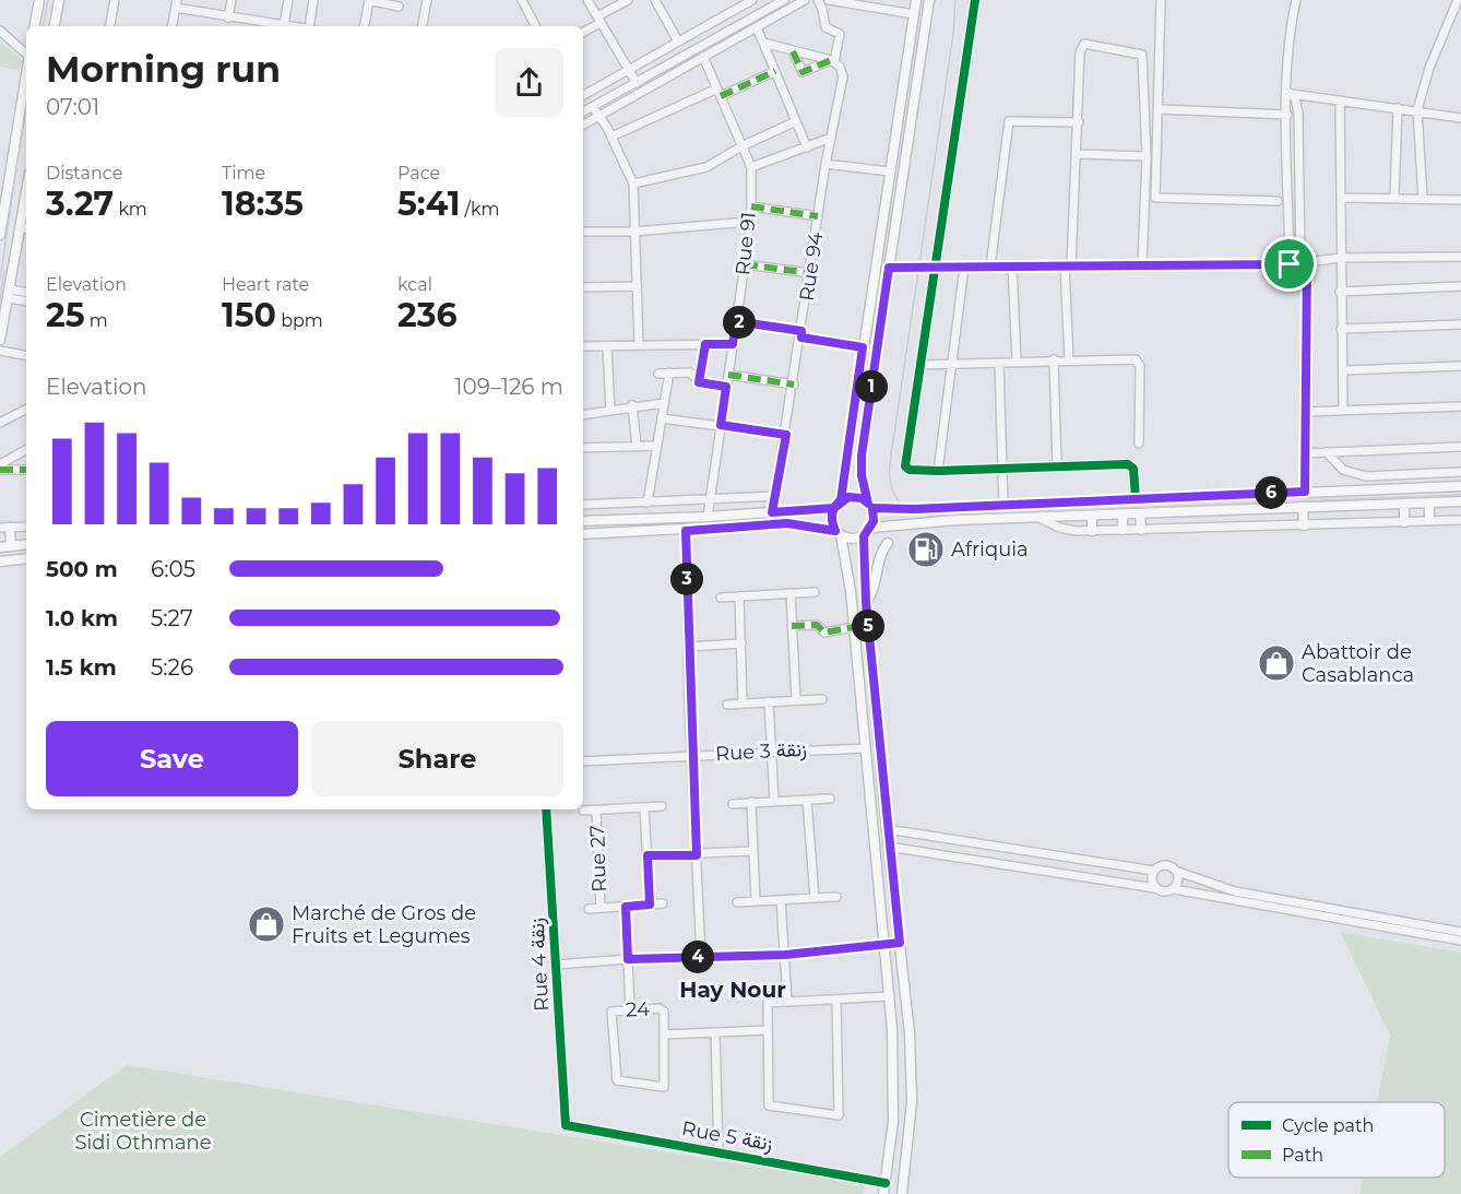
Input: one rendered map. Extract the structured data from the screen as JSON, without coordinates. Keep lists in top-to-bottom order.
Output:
{
  "streets": {
    "street": [
      "Rue 91",
      "Rue 94",
      "Rue 3 زنقة",
      "Rue 27",
      "Rue 4 زنقة",
      "24",
      "Rue 5 زنقة"
    ]
  },
  "crossings": [
    ["Rue 4 زنقة", "Rue 5 زنقة"]
  ],
  "districts": ["Hay Nour"],
  "parks": ["Cimetière de Sidi Othmane"],
  "places": {
    "fuel station": ["Afriquia"],
    "shop": ["Abattoir de Casablanca", "Marché de Gros de Fruits et Legumes"]
  },
  "legend": ["Cycle path", "Path"],
  "page": {
    "heading": ["Morning run", "07:01"],
    "stats": [
      ["Distance", "3.27 km"],
      ["Time", "18:35"],
      ["Pace", "5:41 /km"],
      ["Elevation", "25 m"],
      ["Heart rate", "150 bpm"],
      ["kcal", "236"]
    ],
    "pins": [
      "2",
      "1",
      "6",
      "3",
      "5",
      "4"
    ],
    "chart": ["Elevation", "109–126 m"],
    "list": [
      {
        "name": "500 m",
        "note": "6:05"
      },
      {
        "name": "1.0 km",
        "note": "5:27"
      },
      {
        "name": "1.5 km",
        "note": "5:26"
      }
    ],
    "buttons": ["Save", "Share"]
  }
}
